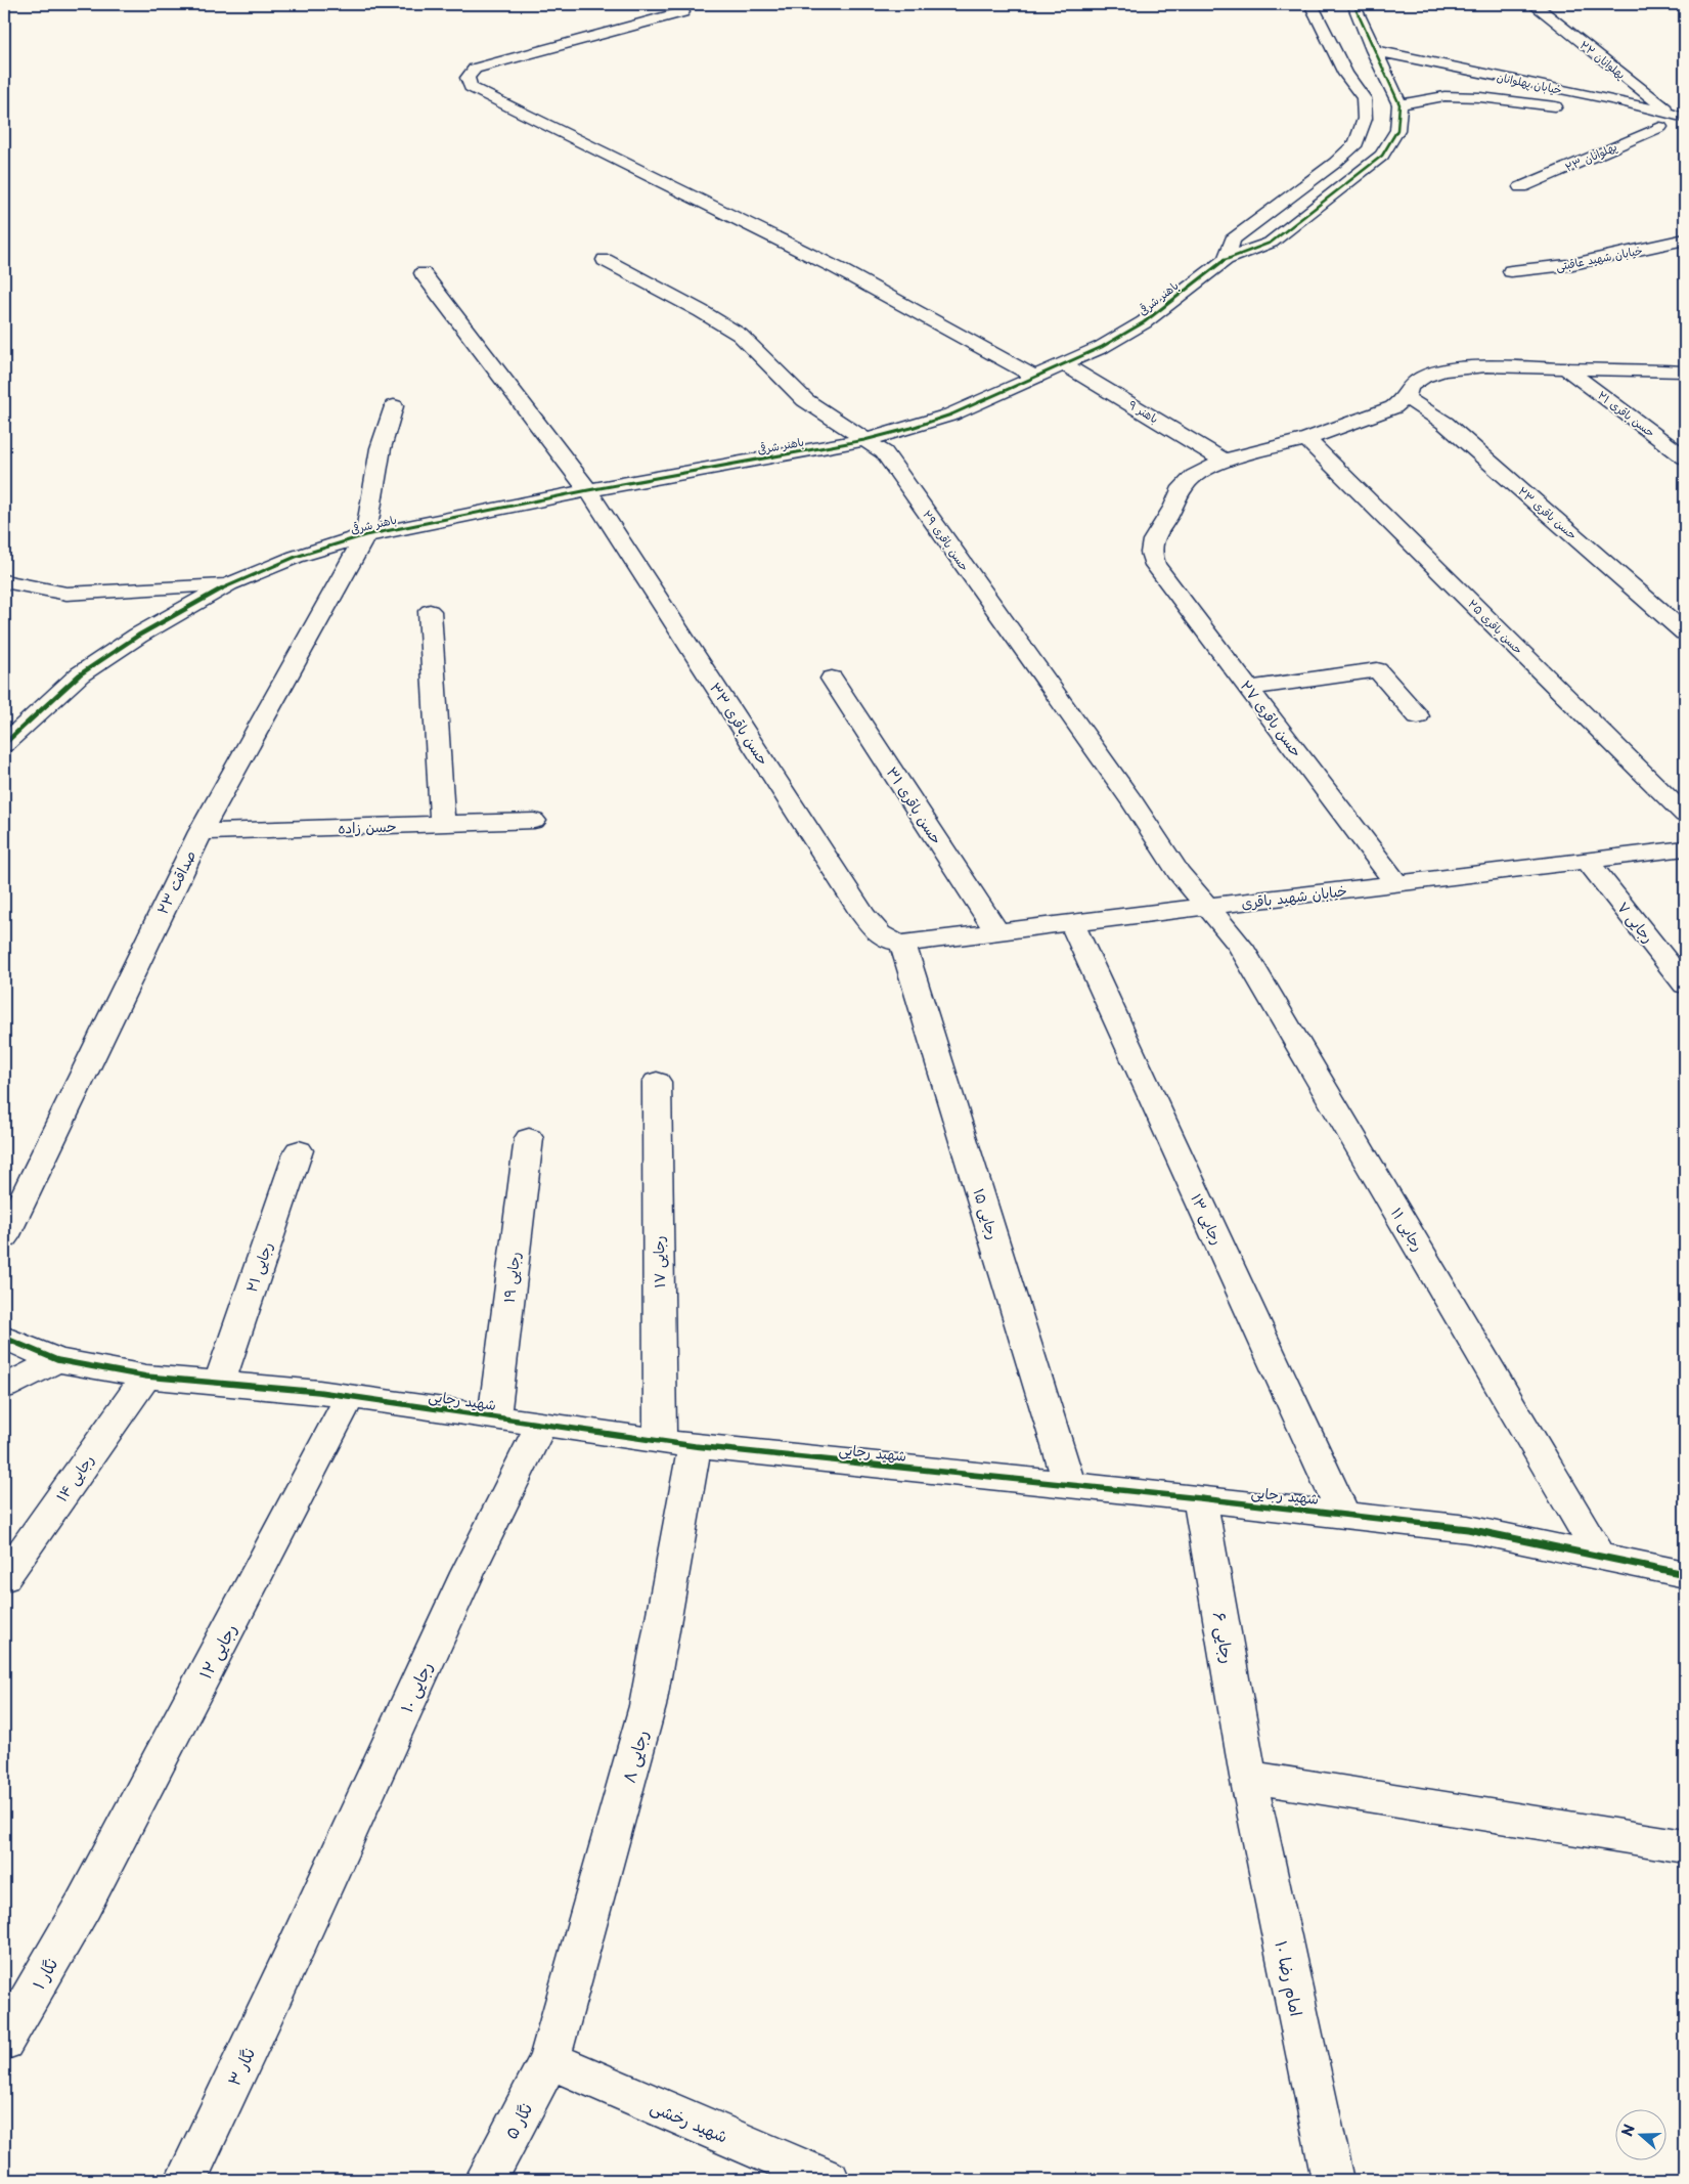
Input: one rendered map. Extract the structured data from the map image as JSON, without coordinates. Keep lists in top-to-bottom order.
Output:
{
  "streets": {
    "street": [
      "پهلوانان ۲۲",
      "خیابان پهلوانان",
      "پهلوانان ۲۳",
      "خیابان شهید عاقبتی",
      "باهنر شرقی",
      "باهنر ۹",
      "حسن باقری ۲۱",
      "حسن باقری ۲۳",
      "حسن باقری ۲۹",
      "حسن باقری ۲۵",
      "حسن باقری ۲۷",
      "حسن باقری ۳۳",
      "حسن باقری ۳۱",
      "حسن زاده",
      "صداقت ۲۳",
      "خیابان شهید باقری",
      "رجایی ۷",
      "رجایی ۱۵",
      "رجایی ۱۳",
      "رجایی ۱۱",
      "رجایی ۱۷",
      "رجایی ۲۱",
      "رجایی ۱۹",
      "شهید رجایی",
      "رجایی ۱۴",
      "رجایی ۶",
      "رجایی ۱۲",
      "رجایی ۱۰",
      "رجایی ۸",
      "نگار ۱",
      "امام رضا ۱۰",
      "نگار ۳",
      "نگار ۵",
      "شهید رخشی"
    ]
  },
  "crossings": [
    ["پهلوانان ۲۲", "خیابان پهلوانان"],
    ["خیابان پهلوانان", "باهنر شرقی"],
    ["باهنر شرقی", "باهنر ۹"],
    ["باهنر شرقی", "حسن باقری ۲۹"],
    ["باهنر شرقی", "حسن باقری ۳۳"],
    ["باهنر شرقی", "صداقت ۲۳"],
    ["باهنر ۹", "حسن باقری ۲۷"],
    ["حسن باقری ۲۹", "خیابان شهید باقری"],
    ["حسن باقری ۲۹", "رجایی ۱۱"],
    ["حسن باقری ۲۷", "خیابان شهید باقری"],
    ["حسن باقری ۳۳", "خیابان شهید باقری"],
    ["حسن باقری ۳۳", "رجایی ۱۵"],
    ["حسن باقری ۳۱", "خیابان شهید باقری"],
    ["حسن زاده", "صداقت ۲۳"],
    ["خیابان شهید باقری", "رجایی ۷"],
    ["خیابان شهید باقری", "رجایی ۱۵"],
    ["خیابان شهید باقری", "رجایی ۱۳"],
    ["خیابان شهید باقری", "رجایی ۱۱"],
    ["رجایی ۱۵", "شهید رجایی"],
    ["رجایی ۱۳", "شهید رجایی"],
    ["رجایی ۱۱", "شهید رجایی"],
    ["رجایی ۱۷", "شهید رجایی"],
    ["رجایی ۱۷", "رجایی ۸"],
    ["رجایی ۲۱", "شهید رجایی"],
    ["رجایی ۱۹", "شهید رجایی"],
    ["شهید رجایی", "رجایی ۱۴"],
    ["شهید رجایی", "رجایی ۶"],
    ["شهید رجایی", "رجایی ۱۲"],
    ["شهید رجایی", "رجایی ۱۰"],
    ["شهید رجایی", "رجایی ۸"],
    ["رجایی ۶", "امام رضا ۱۰"],
    ["رجایی ۱۲", "نگار ۱"],
    ["رجایی ۱۰", "نگار ۳"],
    ["رجایی ۸", "نگار ۵"],
    ["رجایی ۸", "شهید رخشی"],
    ["نگار ۵", "شهید رخشی"]
  ],
  "north": "left"
}
